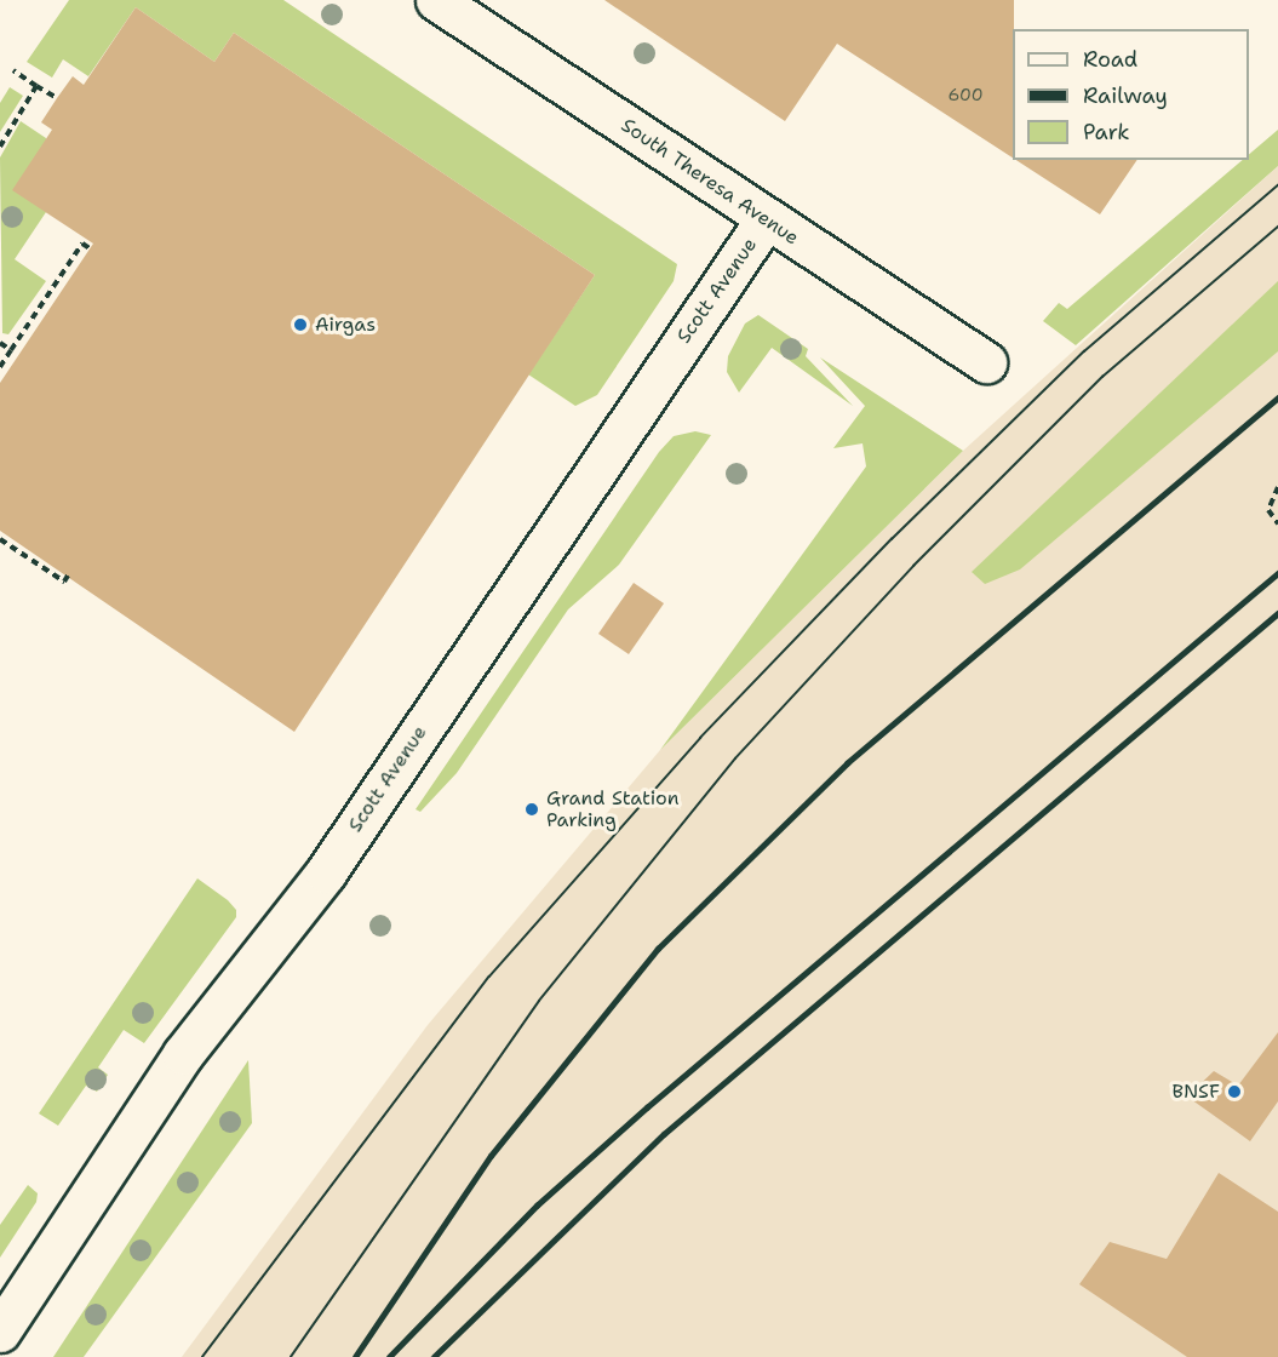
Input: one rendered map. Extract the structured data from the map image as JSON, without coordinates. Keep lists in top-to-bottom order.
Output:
{
  "streets": {
    "street": ["South Theresa Avenue", "Scott Avenue"]
  },
  "crossings": [
    ["South Theresa Avenue", "Scott Avenue"]
  ],
  "places": ["Airgas", "Grand Station Parking", "BNSF"],
  "house_numbers": ["600"],
  "legend": ["Road", "Railway", "Park"]
}
